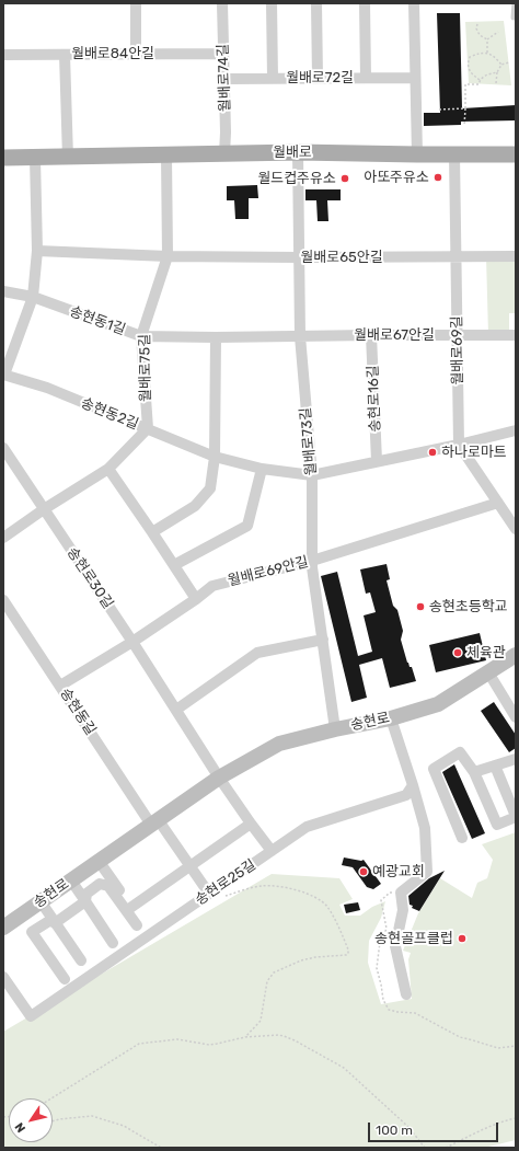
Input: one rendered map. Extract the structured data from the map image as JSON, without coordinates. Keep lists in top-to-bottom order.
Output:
{
  "streets": {
    "main road": ["월배로", "송현로"],
    "street": [
      "월배로84안길",
      "월배로74길",
      "월배로72길",
      "월배로65안길",
      "송현동1길",
      "월배로67안길",
      "월배로69길",
      "월배로75길",
      "송현로16길",
      "송현동2길",
      "월배로73길",
      "월배로69안길",
      "송현로30길",
      "송현동길",
      "송현로25길"
    ]
  },
  "crossings": [
    ["월배로84안길", "월배로74길"],
    ["월배로74길", "월배로72길"],
    ["월배로74길", "월배로"],
    ["월배로", "월배로69길"],
    ["월배로", "월배로75길"],
    ["월배로", "월배로73길"],
    ["월배로65안길", "월배로69길"],
    ["월배로65안길", "월배로75길"],
    ["월배로65안길", "월배로73길"],
    ["송현동1길", "월배로67안길"],
    ["송현동1길", "월배로75길"],
    ["송현동1길", "월배로73길"],
    ["월배로67안길", "월배로69길"],
    ["월배로67안길", "송현로16길"],
    ["월배로67안길", "월배로73길"],
    ["월배로75길", "송현동2길"],
    ["송현동2길", "월배로73길"],
    ["월배로73길", "월배로69안길"],
    ["월배로73길", "송현로"],
    ["월배로69안길", "송현로30길"],
    ["월배로69안길", "송현동길"],
    ["송현로30길", "송현로"],
    ["송현동길", "송현로"],
    ["송현동길", "송현로25길"]
  ],
  "places": [
    "아또주유소",
    "월드컵주유소",
    "하나로마트",
    "송현초등학교",
    "체육관",
    "예광교회",
    "송현골프클럽"
  ],
  "scale_bar": "100 m",
  "north": "bottom left"
}
